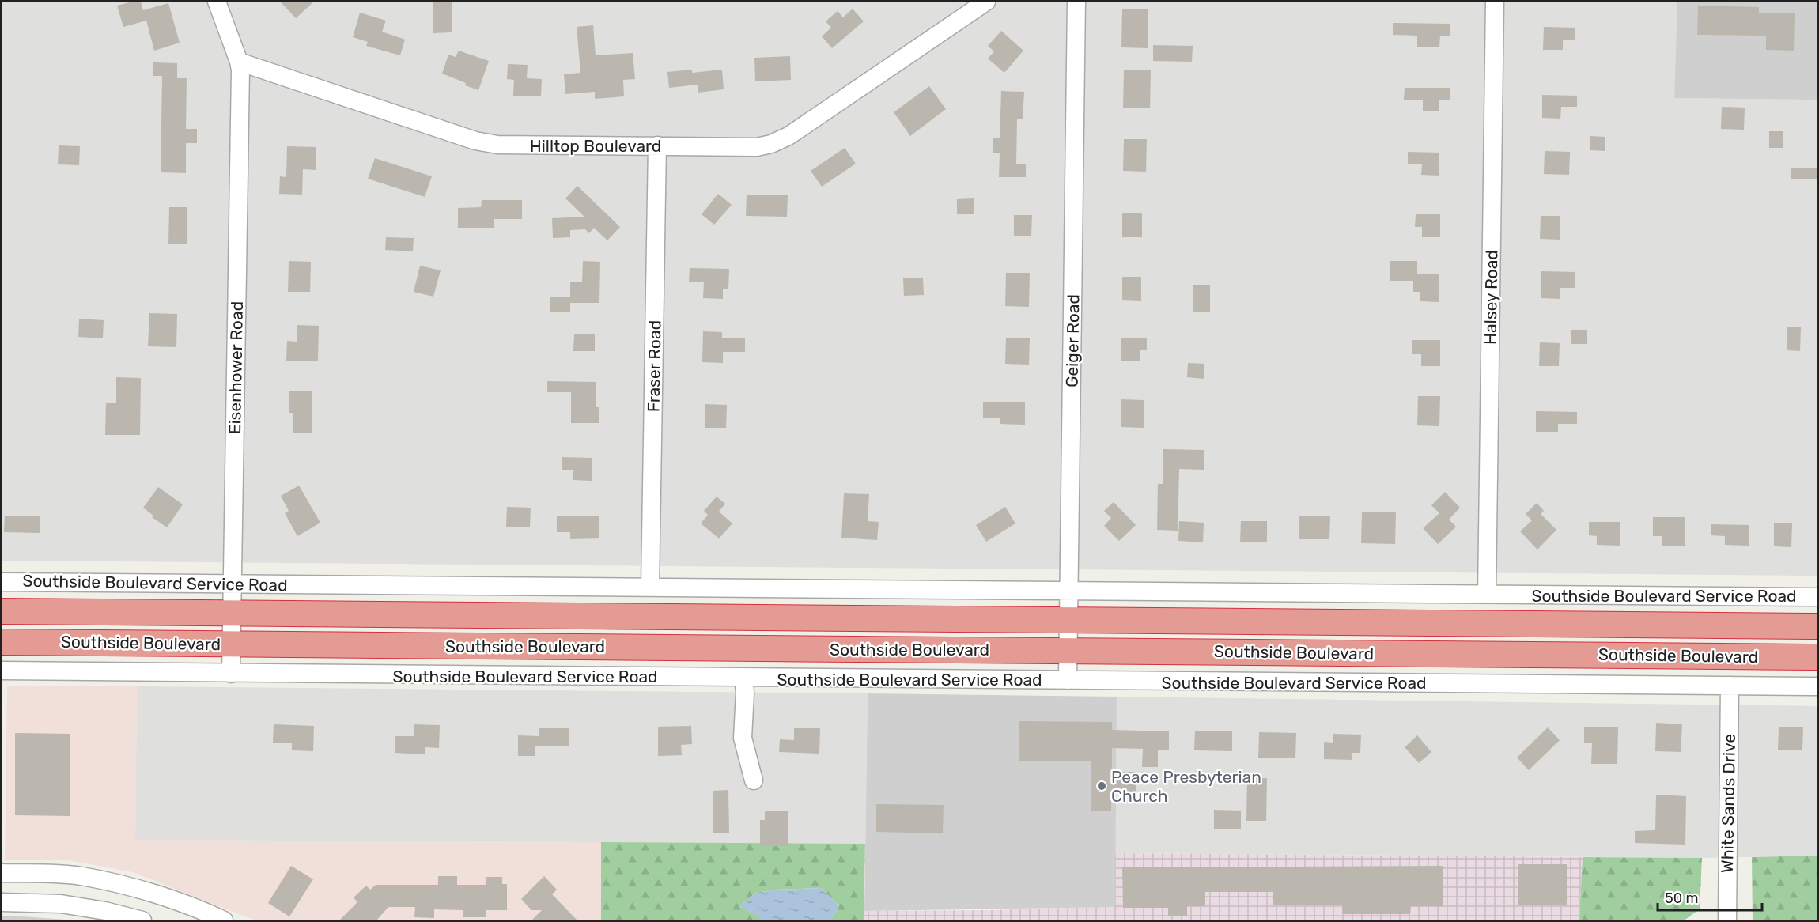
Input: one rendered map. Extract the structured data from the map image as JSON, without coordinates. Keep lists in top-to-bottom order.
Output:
{
  "streets": {
    "highway": ["Southside Boulevard"],
    "street": [
      "Hilltop Boulevard",
      "Halsey Road",
      "Geiger Road",
      "Fraser Road",
      "Eisenhower Road",
      "Southside Boulevard Service Road",
      "White Sands Drive"
    ]
  },
  "crossings": [
    ["Hilltop Boulevard", "Fraser Road"],
    ["Hilltop Boulevard", "Eisenhower Road"],
    ["Halsey Road", "Southside Boulevard Service Road"],
    ["Geiger Road", "Southside Boulevard Service Road"],
    ["Geiger Road", "Southside Boulevard"],
    ["Fraser Road", "Southside Boulevard Service Road"],
    ["Eisenhower Road", "Southside Boulevard Service Road"],
    ["Eisenhower Road", "Southside Boulevard"],
    ["Southside Boulevard Service Road", "White Sands Drive"]
  ],
  "places": ["Peace Presbyterian Church"],
  "scale_bar": "50 m"
}
